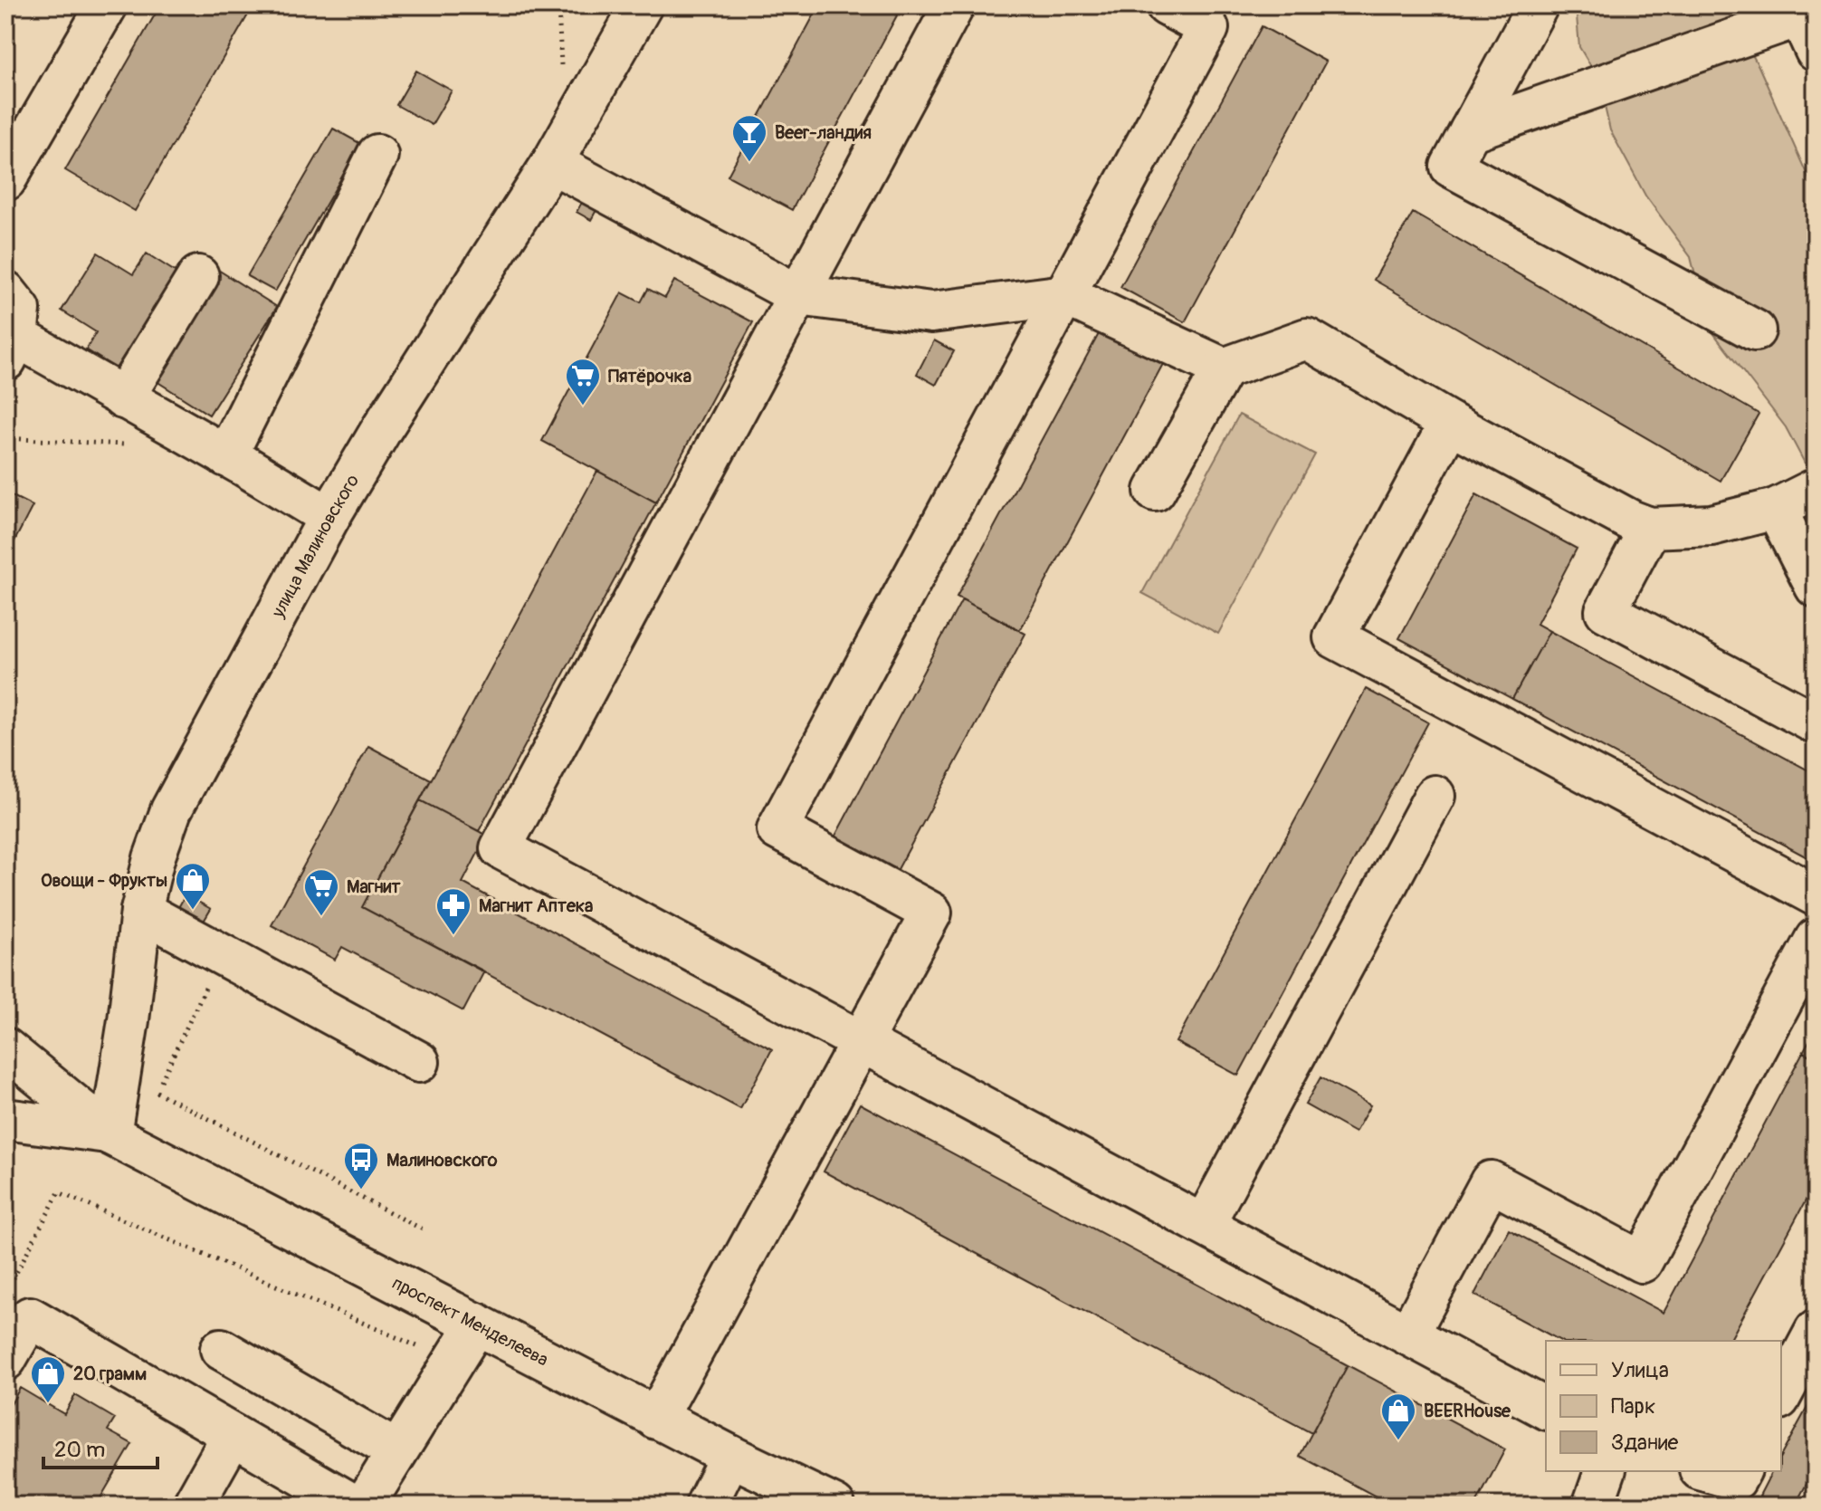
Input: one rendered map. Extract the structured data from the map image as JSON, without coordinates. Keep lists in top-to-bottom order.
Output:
{
  "streets": {
    "street": ["улица Малиновского", "проспект Менделеева"]
  },
  "crossings": [
    ["улица Малиновского", "проспект Менделеева"]
  ],
  "places": {
    "bar": ["Beer-ландия"],
    "supermarket": ["Пятёрочка", "Магнит"],
    "shop": ["Овощи - Фрукты", "20 грамм", "BEERHouse"],
    "pharmacy": ["Магнит Аптека"],
    "bus stop": ["Малиновского"]
  },
  "legend": ["Улица", "Парк", "Здание"],
  "scale_bar": "20 m"
}
